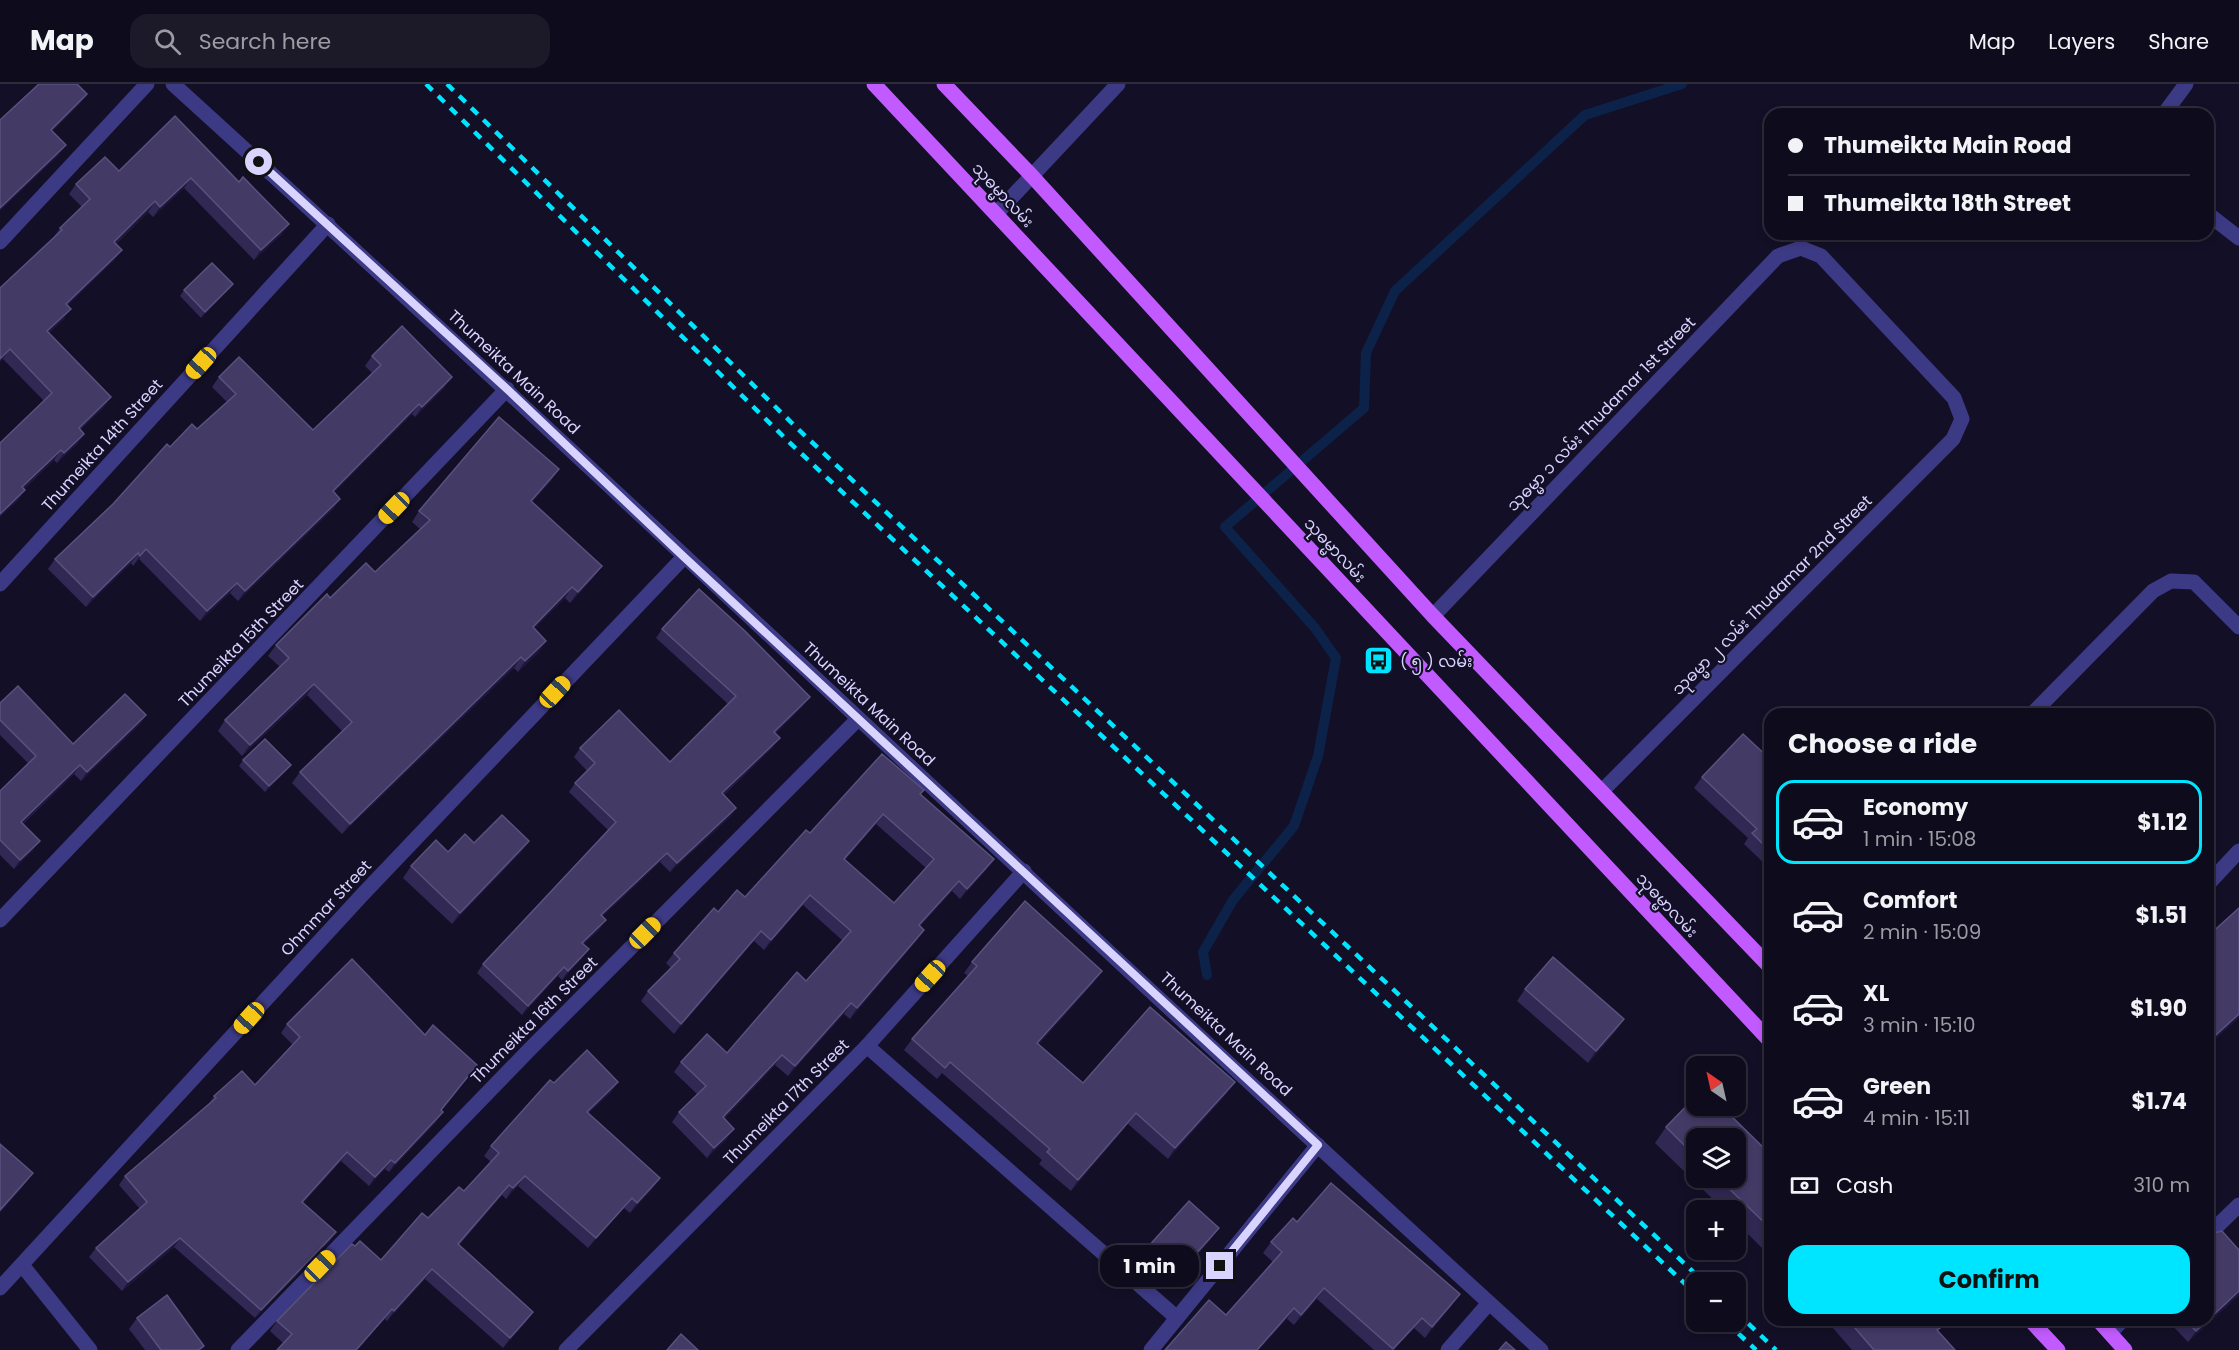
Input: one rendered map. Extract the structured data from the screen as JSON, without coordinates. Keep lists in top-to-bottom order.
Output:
{
  "streets": {
    "main road": ["သုဓမ္မာလမ်း"],
    "street": [
      "Thumeikta Main Road",
      "သုဓမ္မာ ၁ လမ်း Thudamar 1st Street",
      "Thumeikta 14th Street",
      "သုဓမ္မာ ၂ လမ်း Thudamar 2nd Street",
      "Thumeikta 15th Street",
      "Ohmmar Street",
      "Thumeikta 16th Street",
      "Thumeikta 17th Street"
    ]
  },
  "crossings": [
    ["သုဓမ္မာလမ်း", "သုဓမ္မာ ၁ လမ်း Thudamar 1st Street"],
    ["သုဓမ္မာလမ်း", "သုဓမ္မာ ၂ လမ်း Thudamar 2nd Street"],
    ["Thumeikta Main Road", "Thumeikta 14th Street"],
    ["Thumeikta Main Road", "Thumeikta 15th Street"],
    ["Thumeikta Main Road", "Ohmmar Street"],
    ["Thumeikta Main Road", "Thumeikta 16th Street"],
    ["Thumeikta Main Road", "Thumeikta 17th Street"],
    ["သုဓမ္မာ ၁ လမ်း Thudamar 1st Street", "သုဓမ္မာ ၂ လမ်း Thudamar 2nd Street"]
  ],
  "places": {
    "bus stop": ["( ၅ ) လမ်း"]
  },
  "north": "top left",
  "page": {
    "header": "Map",
    "search": "Search here",
    "nav": ["Map", "Layers", "Share"],
    "banner": ["Thumeikta Main Road", "Thumeikta 18th Street"],
    "heading": "Choose a ride",
    "list": [
      {
        "name": "Economy",
        "note": "1 min · 15:08",
        "value": "$1.12"
      },
      {
        "name": "Comfort",
        "note": "2 min · 15:09",
        "value": "$1.51"
      },
      {
        "name": "XL",
        "note": "3 min · 15:10",
        "value": "$1.90"
      },
      {
        "name": "Green",
        "note": "4 min · 15:11",
        "value": "$1.74"
      }
    ],
    "map_buttons": ["+", "−"],
    "pay": ["Cash", "310 m"],
    "buttons": "Confirm",
    "bubble": "1 min"
  }
}
